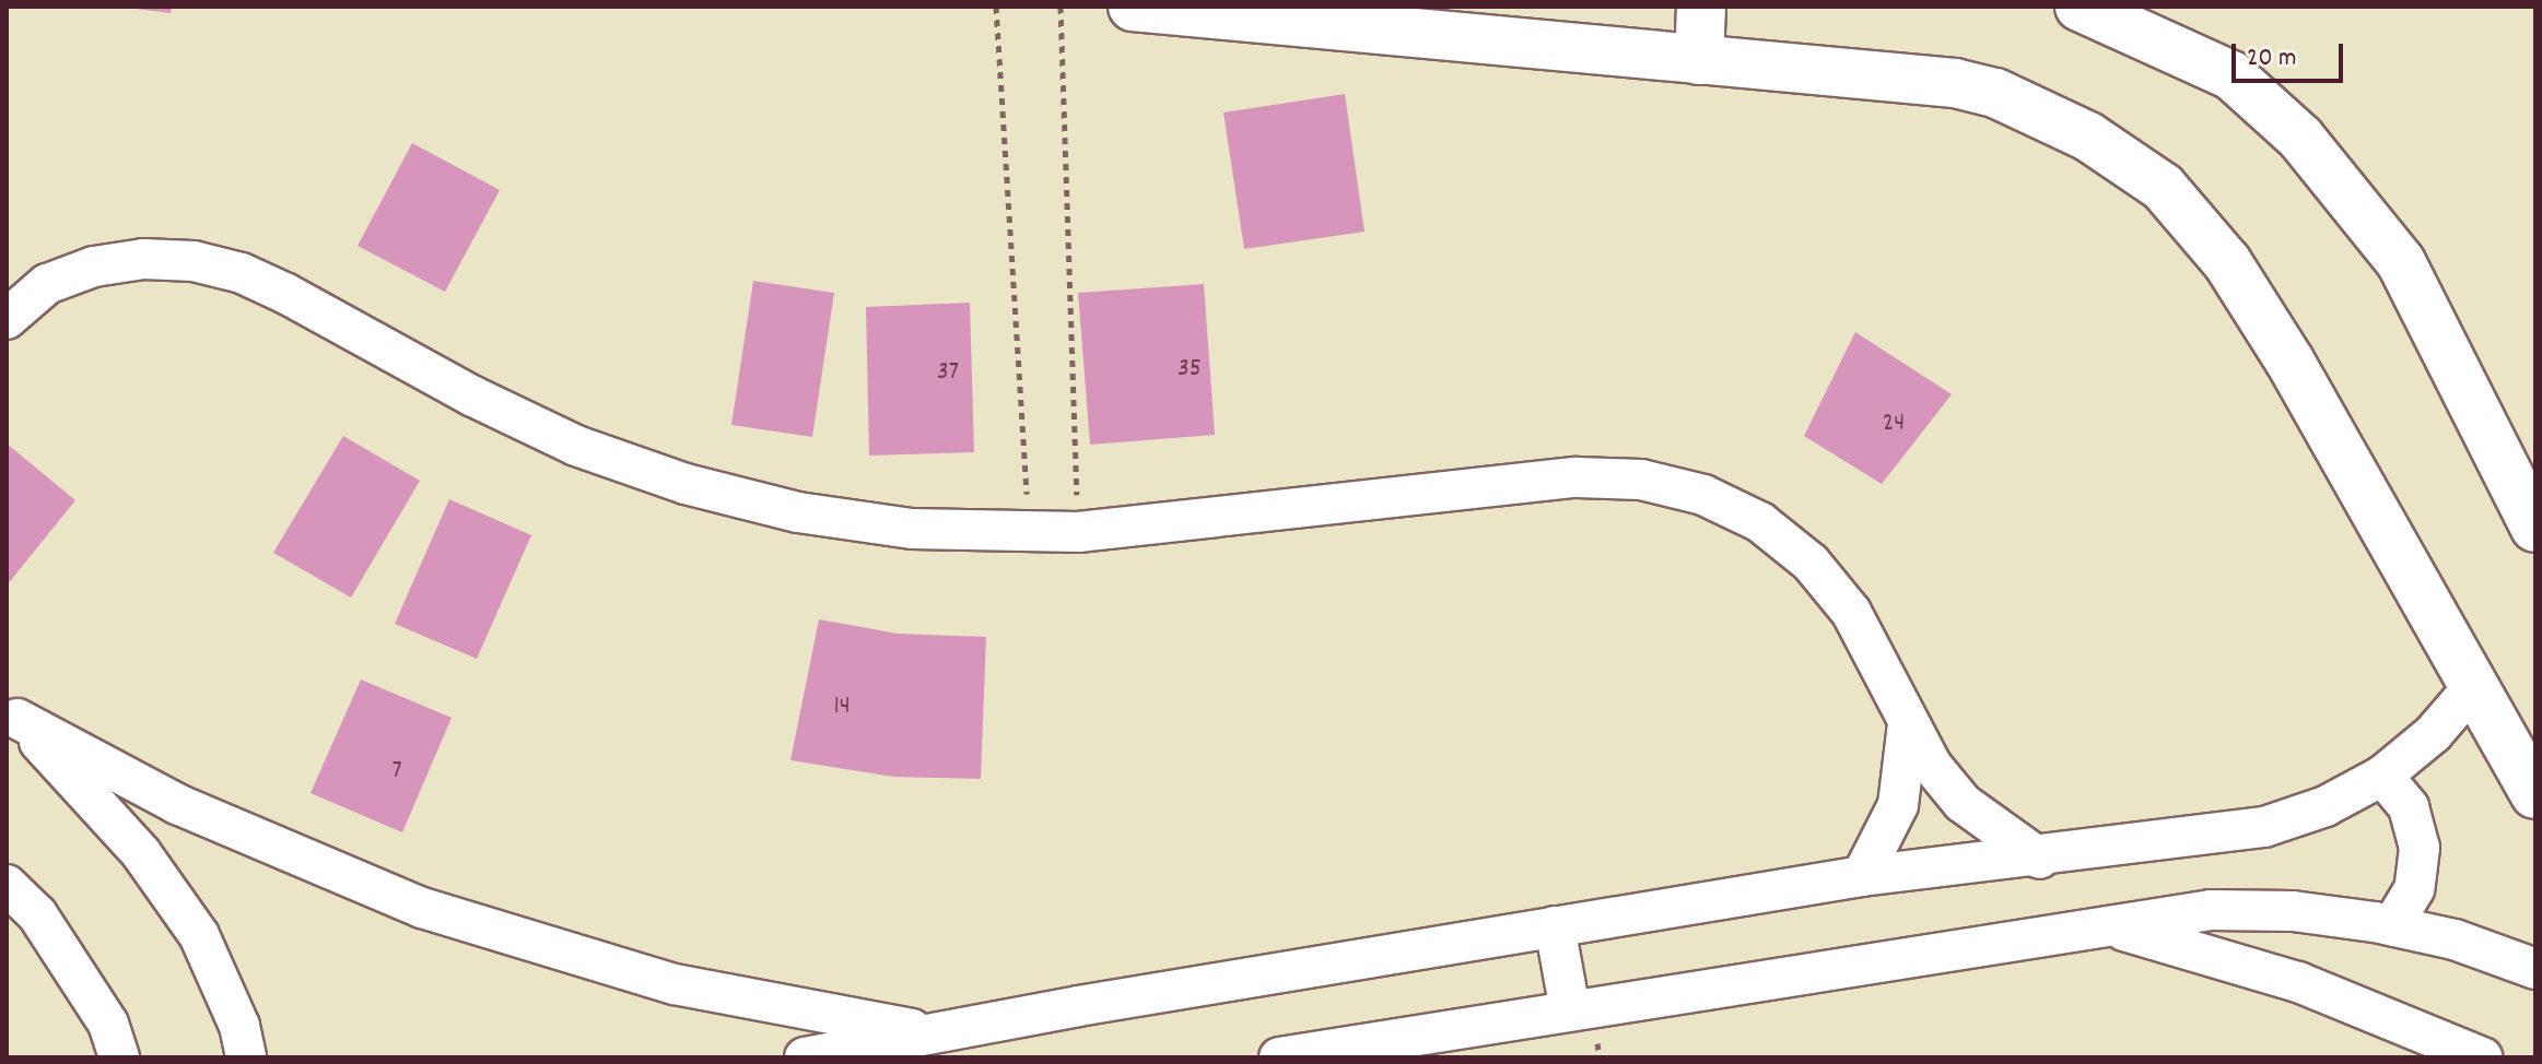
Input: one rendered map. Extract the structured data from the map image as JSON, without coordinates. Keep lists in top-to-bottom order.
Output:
{
  "house_numbers": [
    "35",
    "37",
    "24",
    "14",
    "7"
  ],
  "scale_bar": "20 m"
}
